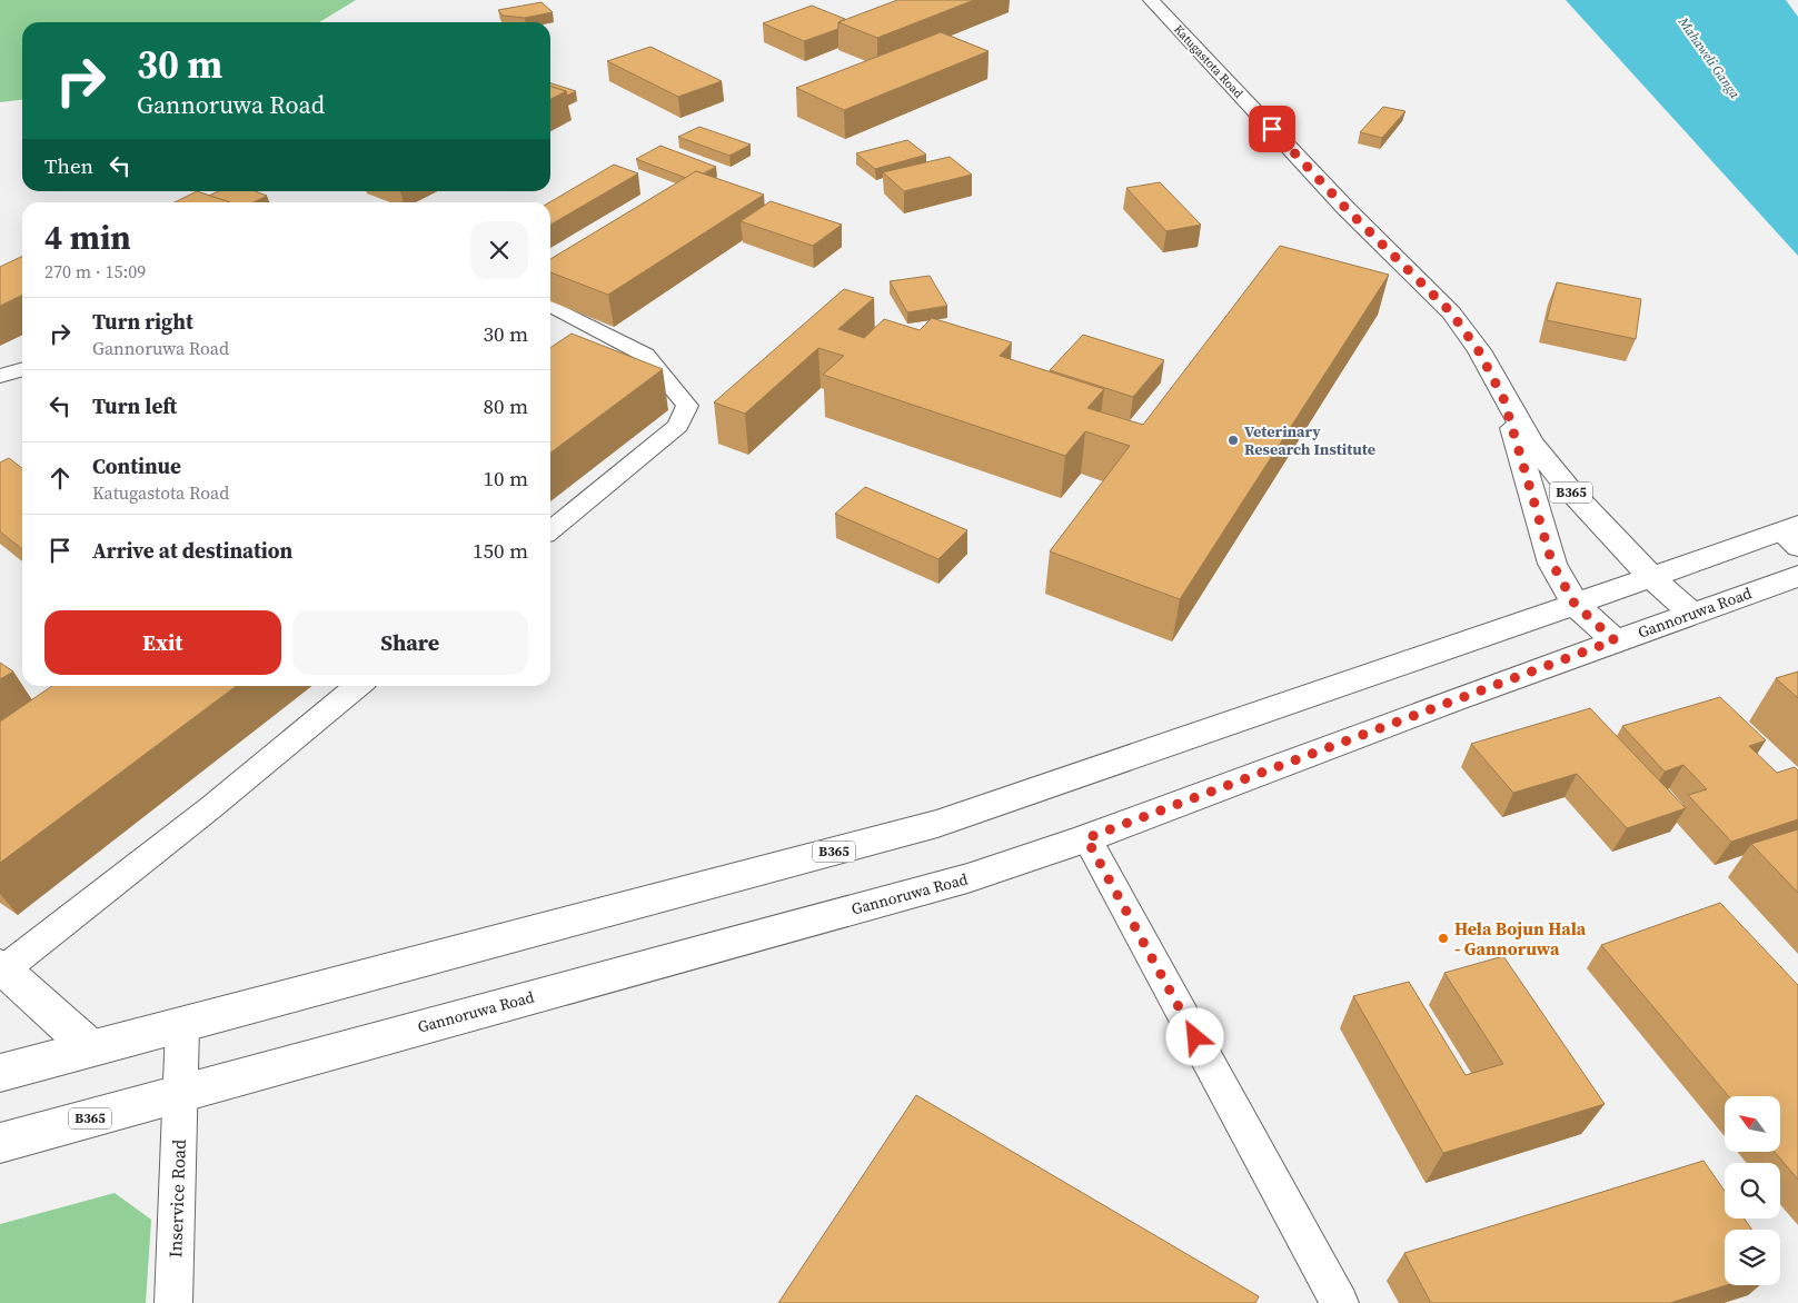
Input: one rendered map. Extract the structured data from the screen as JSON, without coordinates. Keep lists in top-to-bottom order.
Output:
{
  "streets": {
    "main road": ["Katugastota Road", "B365", "Gannoruwa Road"],
    "lane": ["Inservice Road"]
  },
  "crossings": [
    ["Katugastota Road", "B365"],
    ["Katugastota Road", "Gannoruwa Road"],
    ["B365", "Inservice Road"],
    ["Gannoruwa Road", "Inservice Road"]
  ],
  "water": ["Mahaweli Ganga"],
  "places": ["Veterinary Research Institute", "Hela Bojun Hala - Gannoruwa"],
  "north": "top left",
  "page": {
    "turn": ["30 m", "Gannoruwa Road"],
    "then": "Then",
    "heading": ["4 min", "270 m · 15:09"],
    "list": [
      {
        "name": "Turn right",
        "note": "Gannoruwa Road",
        "value": "30 m"
      },
      {
        "name": "Turn left",
        "value": "80 m"
      },
      {
        "name": "Continue",
        "note": "Katugastota Road",
        "value": "10 m"
      },
      {
        "name": "Arrive at destination",
        "value": "150 m"
      }
    ],
    "buttons": ["Exit", "Share"]
  }
}
